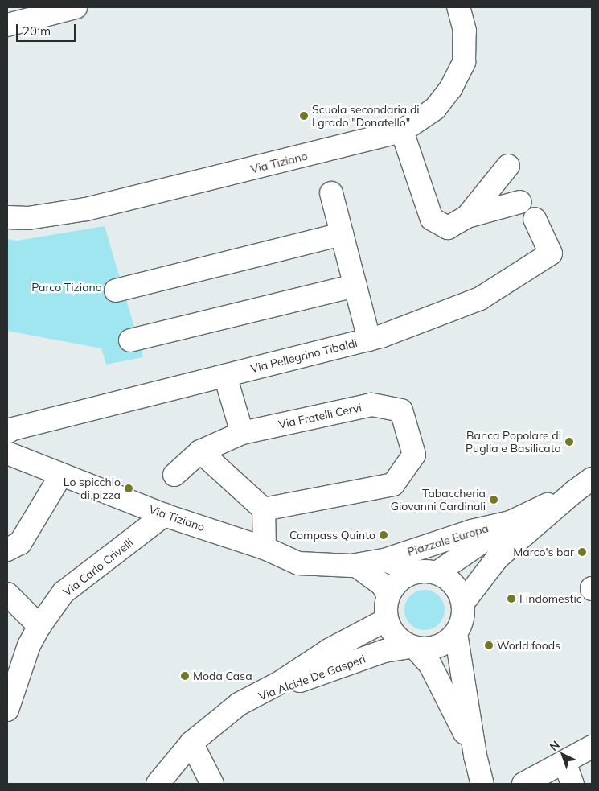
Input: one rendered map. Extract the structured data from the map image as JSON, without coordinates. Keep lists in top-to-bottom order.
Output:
{
  "streets": {
    "street": [
      "Via Tiziano",
      "Via Pellegrino Tibaldi",
      "Via Fratelli Cervi",
      "Piazzale Europa",
      "Via Carlo Crivelli",
      "Via Alcide De Gasperi"
    ]
  },
  "crossings": [
    ["Via Tiziano", "Piazzale Europa"],
    ["Via Tiziano", "Via Carlo Crivelli"],
    ["Piazzale Europa", "Via Alcide De Gasperi"]
  ],
  "parks": ["Parco Tiziano"],
  "places": [
    "Scuola secondaria di I grado \"Donatello\"",
    "Banca Popolare di Puglia e Basilicata",
    "Lo spicchio di pizza",
    "Tabaccheria Giovanni Cardinali",
    "Compass Quinto",
    "Marco's bar",
    "Findomestic",
    "World foods",
    "Moda Casa"
  ],
  "scale_bar": "20 m",
  "north": "top left"
}
